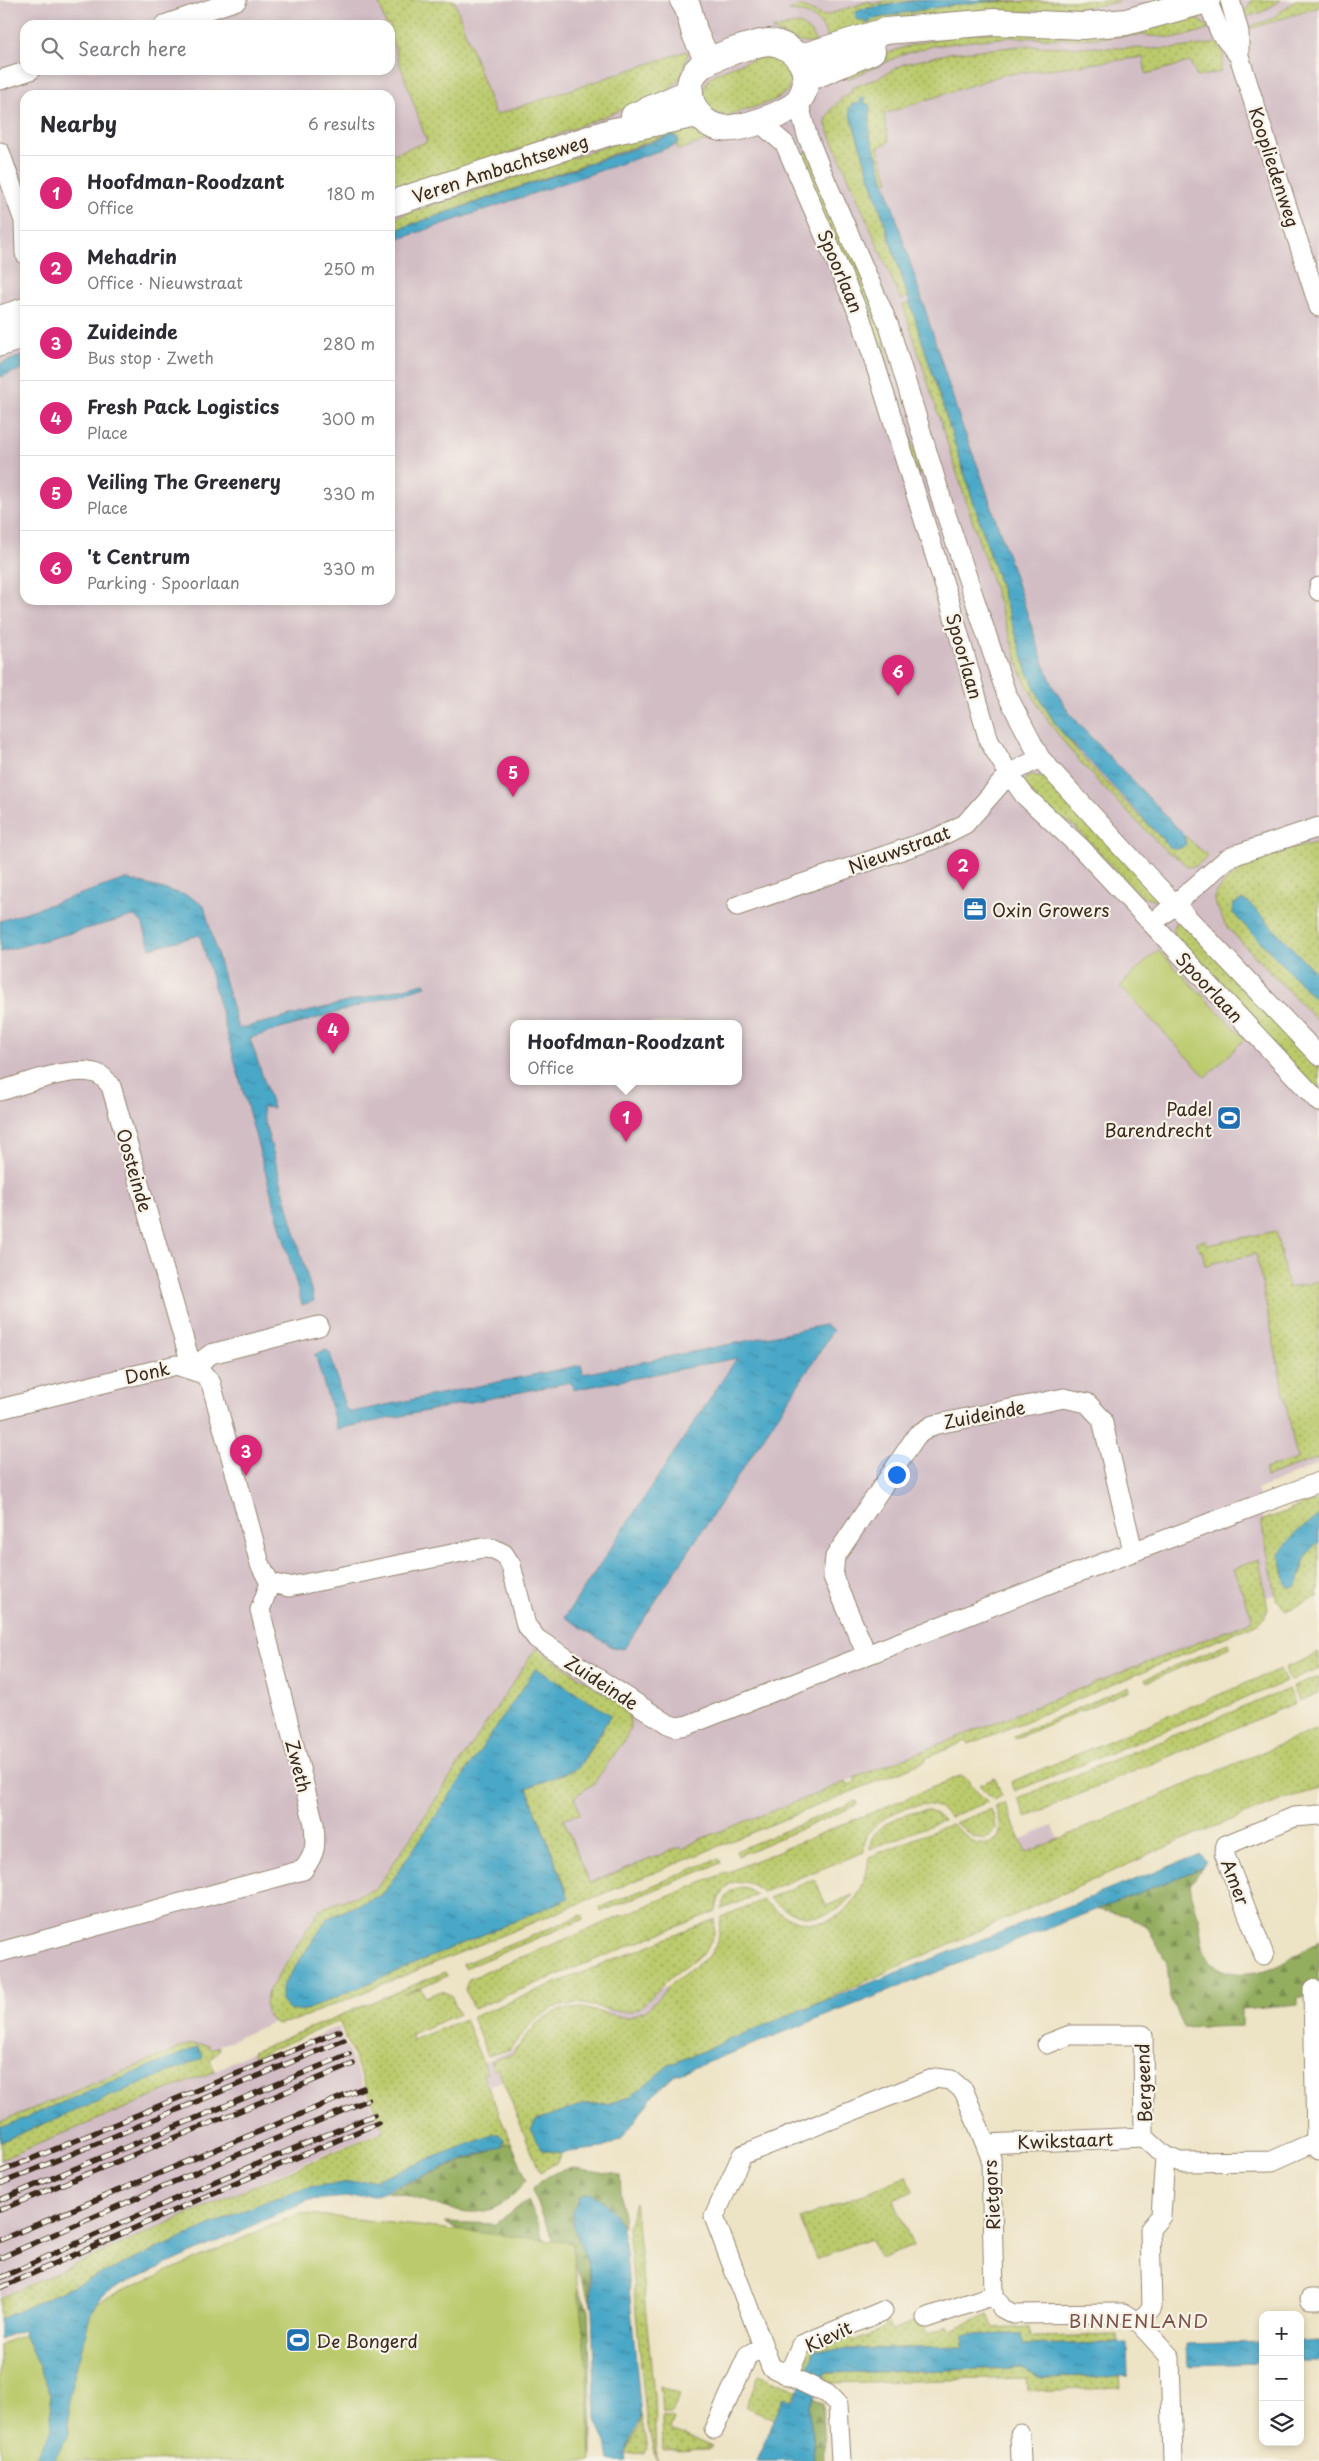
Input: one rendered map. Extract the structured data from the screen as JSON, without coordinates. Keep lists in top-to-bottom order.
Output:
{
  "streets": {
    "main road": ["Veren Ambachtseweg"],
    "street": [
      "Koopliedenweg",
      "Spoorlaan",
      "Nieuwstraat",
      "Oosteinde",
      "Donk",
      "Zuideinde",
      "Zweth",
      "Amer",
      "Bergeend",
      "Kwikstaart",
      "Rietgors",
      "Kievit"
    ]
  },
  "crossings": [
    ["Veren Ambachtseweg", "Spoorlaan"],
    ["Spoorlaan", "Nieuwstraat"],
    ["Oosteinde", "Donk"],
    ["Zuideinde", "Zweth"],
    ["Bergeend", "Kwikstaart"],
    ["Kwikstaart", "Rietgors"],
    ["Rietgors", "Kievit"]
  ],
  "districts": ["BINNENLAND"],
  "places": {
    "office": ["Oxin Growers"],
    "sports": ["Padel Barendrecht", "De Bongerd"]
  },
  "page": {
    "search": "Search here",
    "heading": ["Nearby", "6 results"],
    "list": [
      {
        "mark": "1",
        "name": "Hoofdman-Roodzant",
        "note": "Office",
        "value": "180 m"
      },
      {
        "mark": "2",
        "name": "Mehadrin",
        "note": "Office · Nieuwstraat",
        "value": "250 m"
      },
      {
        "mark": "3",
        "name": "Zuideinde",
        "note": "Bus stop · Zweth",
        "value": "280 m"
      },
      {
        "mark": "4",
        "name": "Fresh Pack Logistics",
        "note": "Place",
        "value": "300 m"
      },
      {
        "mark": "5",
        "name": "Veiling The Greenery",
        "note": "Place",
        "value": "330 m"
      },
      {
        "mark": "6",
        "name": "'t Centrum",
        "note": "Parking · Spoorlaan",
        "value": "330 m"
      }
    ],
    "pins": [
      "6",
      "5",
      "2",
      "4",
      "1",
      "3"
    ],
    "popup": ["Hoofdman-Roodzant", "Office"],
    "map_buttons": ["+", "−"]
  }
}
